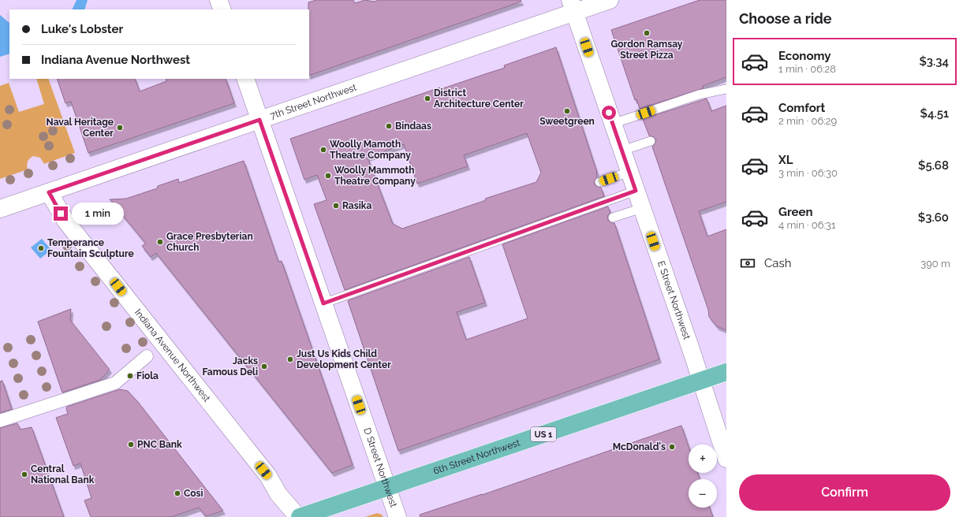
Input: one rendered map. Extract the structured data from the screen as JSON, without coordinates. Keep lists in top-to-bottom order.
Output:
{
  "streets": {
    "highway": ["US 1", "6th Street Northwest"],
    "main road": [
      "7th Street Northwest",
      "E Street Northwest",
      "Indiana Avenue Northwest",
      "D Street Northwest"
    ]
  },
  "crossings": [
    ["7th Street Northwest", "E Street Northwest"],
    ["7th Street Northwest", "Indiana Avenue Northwest"],
    ["7th Street Northwest", "D Street Northwest"],
    ["E Street Northwest", "6th Street Northwest"],
    ["Indiana Avenue Northwest", "6th Street Northwest"],
    ["6th Street Northwest", "D Street Northwest"]
  ],
  "places": [
    "Gordon Ramsay Street Pizza",
    "District Architecture Center",
    "Sweetgreen",
    "Bindaas",
    "Naval Heritage Center",
    "Woolly Mamoth Theatre Company",
    "Woolly Mammoth Theatre Company",
    "Rasika",
    "Grace Presbyterian Church",
    "Temperance Fountain Sculpture",
    "Just Us Kids Child Development Center",
    "Jacks Famous Deli",
    "Fiola",
    "PNC Bank",
    "McDonald's",
    "Central National Bank",
    "Così"
  ],
  "page": {
    "heading": "Choose a ride",
    "banner": ["Luke's Lobster", "Indiana Avenue Northwest"],
    "list": [
      {
        "name": "Economy",
        "note": "1 min · 06:28",
        "value": "$3.34"
      },
      {
        "name": "Comfort",
        "note": "2 min · 06:29",
        "value": "$4.51"
      },
      {
        "name": "XL",
        "note": "3 min · 06:30",
        "value": "$5.68"
      },
      {
        "name": "Green",
        "note": "4 min · 06:31",
        "value": "$3.60"
      }
    ],
    "bubble": "1 min",
    "pay": ["Cash", "390 m"],
    "map_buttons": ["+", "−"],
    "buttons": "Confirm"
  }
}
